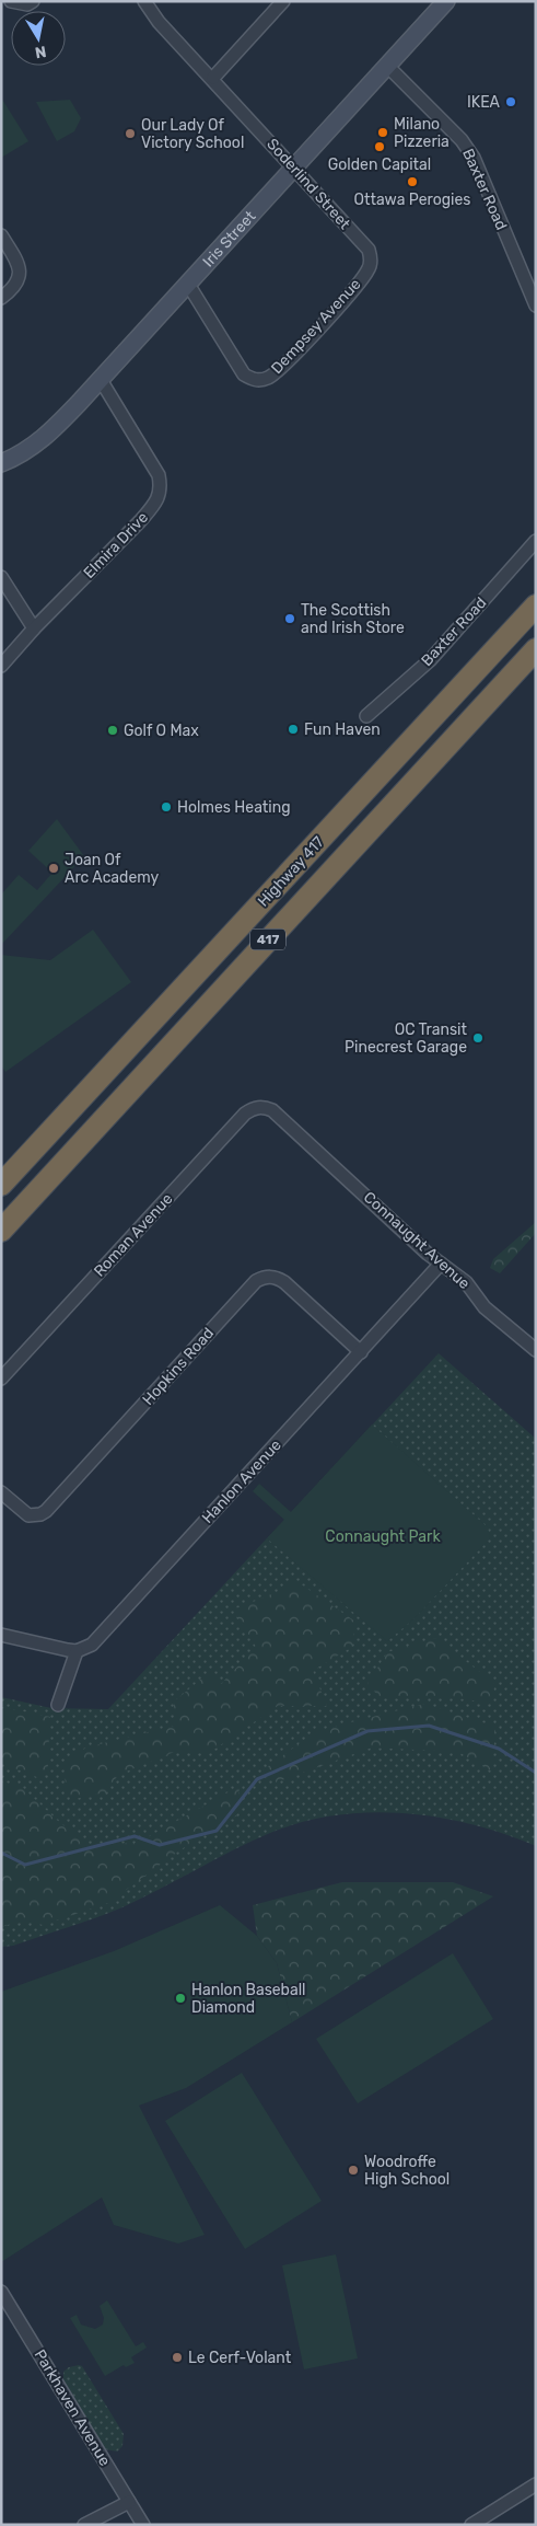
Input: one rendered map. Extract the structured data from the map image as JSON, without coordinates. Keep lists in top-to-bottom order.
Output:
{
  "streets": {
    "highway": ["Highway 417", "417"],
    "street": [
      "Soderlind Street",
      "Baxter Road",
      "Iris Street",
      "Dempsey Avenue",
      "Elmira Drive",
      "Roman Avenue",
      "Connaught Avenue",
      "Hopkins Road",
      "Hanlon Avenue",
      "Parkhaven Avenue"
    ]
  },
  "crossings": [
    ["Soderlind Street", "Iris Street"],
    ["Soderlind Street", "Dempsey Avenue"],
    ["Baxter Road", "Iris Street"],
    ["Iris Street", "Dempsey Avenue"],
    ["Iris Street", "Elmira Drive"],
    ["Roman Avenue", "Connaught Avenue"],
    ["Connaught Avenue", "Hanlon Avenue"],
    ["Hopkins Road", "Hanlon Avenue"]
  ],
  "parks": ["Connaught Park"],
  "places": [
    "IKEA",
    "Milano Pizzeria",
    "Our Lady Of Victory School",
    "Golden Capital",
    "Ottawa Perogies",
    "The Scottish and Irish Store",
    "Fun Haven",
    "Golf O Max",
    "Holmes Heating",
    "Joan Of Arc Academy",
    "OC Transit Pinecrest Garage",
    "Hanlon Baseball Diamond",
    "Woodroffe High School",
    "Le Cerf-Volant"
  ],
  "north": "bottom"
}
